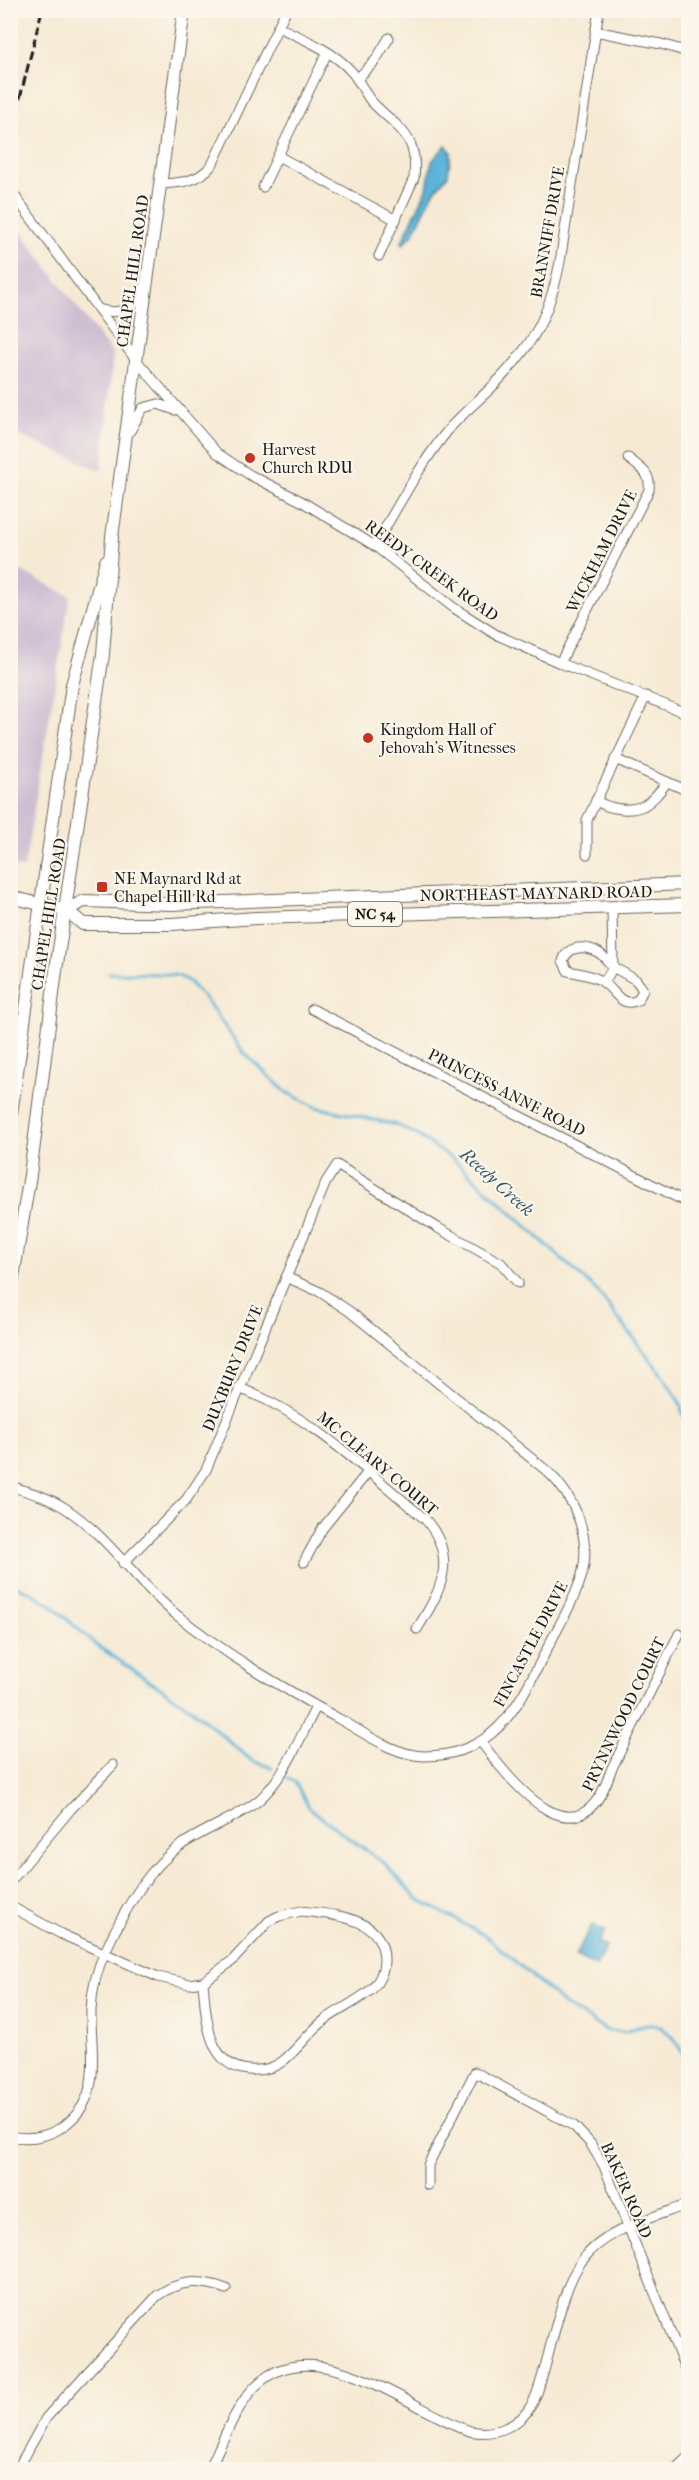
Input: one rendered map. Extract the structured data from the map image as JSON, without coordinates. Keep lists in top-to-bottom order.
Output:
{
  "streets": {
    "main road": ["CHAPEL HILL ROAD", "NORTHEAST MAYNARD ROAD", "NC 54"],
    "street": [
      "BRANNIFF DRIVE",
      "WICKHAM DRIVE",
      "REEDY CREEK ROAD",
      "PRINCESS ANNE ROAD",
      "DUXBURY DRIVE",
      "MC CLEARY COURT",
      "FINCASTLE DRIVE",
      "PRYNNWOOD COURT",
      "BAKER ROAD"
    ]
  },
  "crossings": [
    ["BRANNIFF DRIVE", "REEDY CREEK ROAD"],
    ["CHAPEL HILL ROAD", "REEDY CREEK ROAD"],
    ["CHAPEL HILL ROAD", "NORTHEAST MAYNARD ROAD"],
    ["WICKHAM DRIVE", "REEDY CREEK ROAD"],
    ["DUXBURY DRIVE", "MC CLEARY COURT"],
    ["DUXBURY DRIVE", "FINCASTLE DRIVE"],
    ["FINCASTLE DRIVE", "PRYNNWOOD COURT"]
  ],
  "water": ["Reedy Creek"],
  "places": {
    "other": ["Harvest Church RDU", "Kingdom Hall of Jehovah’s Witnesses"],
    "transit": ["NE Maynard Rd at Chapel Hill Rd"]
  }
}
